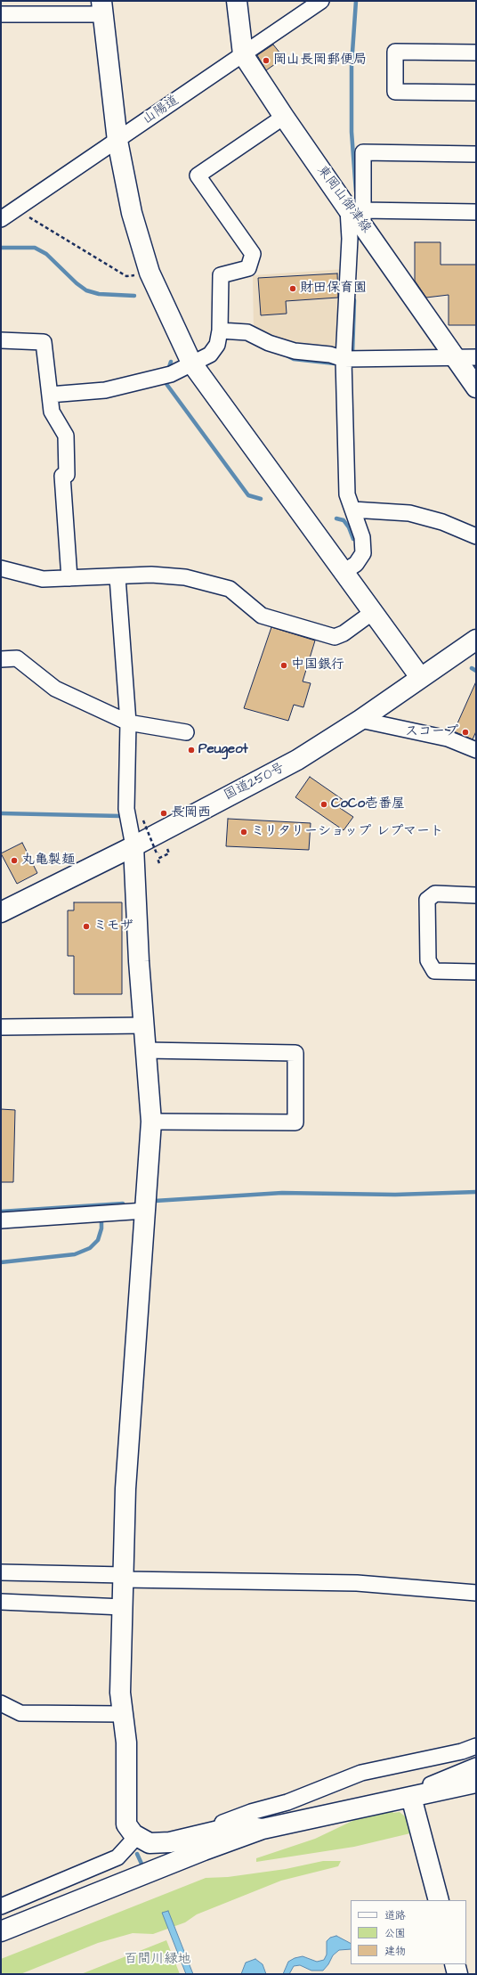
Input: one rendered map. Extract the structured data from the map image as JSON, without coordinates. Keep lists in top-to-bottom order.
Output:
{
  "streets": {
    "main road": ["東岡山御津線", "国道250号"],
    "street": ["山陽道"]
  },
  "crossings": [
    ["山陽道", "東岡山御津線"]
  ],
  "parks": ["百間川緑地"],
  "places": [
    "岡山長岡郵便局",
    "財田保育園",
    "中国銀行",
    "スコープ",
    "Peugeot",
    "CoCo壱番屋",
    "長岡西",
    "ミリタリーショップ レプマート",
    "丸亀製麺",
    "ミモザ"
  ],
  "legend": ["道路", "公園", "建物"]
}
